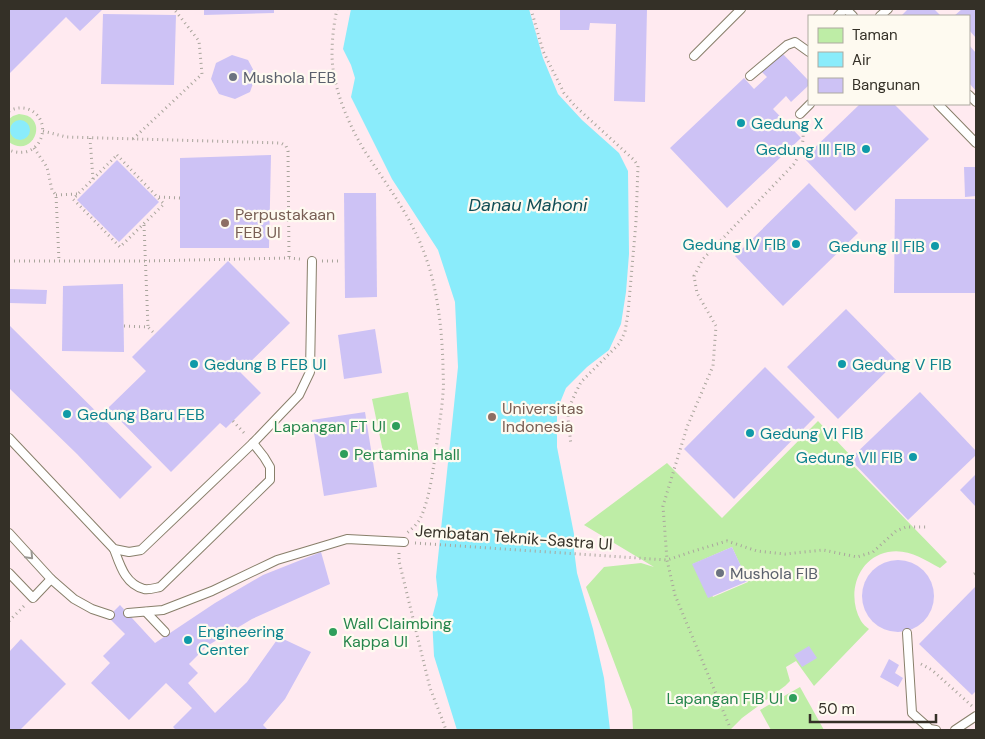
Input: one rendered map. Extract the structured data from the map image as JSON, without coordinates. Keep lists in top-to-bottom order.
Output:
{
  "streets": {
    "path": ["Jembatan Teknik-Sastra UI"]
  },
  "water": ["Danau Mahoni"],
  "places": [
    "Mushola FEB",
    "Gedung X",
    "Gedung III FIB",
    "Perpustakaan FEB UI",
    "Gedung IV FIB",
    "Gedung II FIB",
    "Gedung B FEB UI",
    "Gedung V FIB",
    "Gedung Baru FEB",
    "Universitas Indonesia",
    "Lapangan FT UI",
    "Gedung VI FIB",
    "Pertamina Hall",
    "Gedung VII FIB",
    "Mushola FIB",
    "Wall Claimbing Kappa UI",
    "Engineering Center",
    "Lapangan FIB UI"
  ],
  "legend": ["Taman", "Air", "Bangunan"],
  "scale_bar": "50 m"
}
